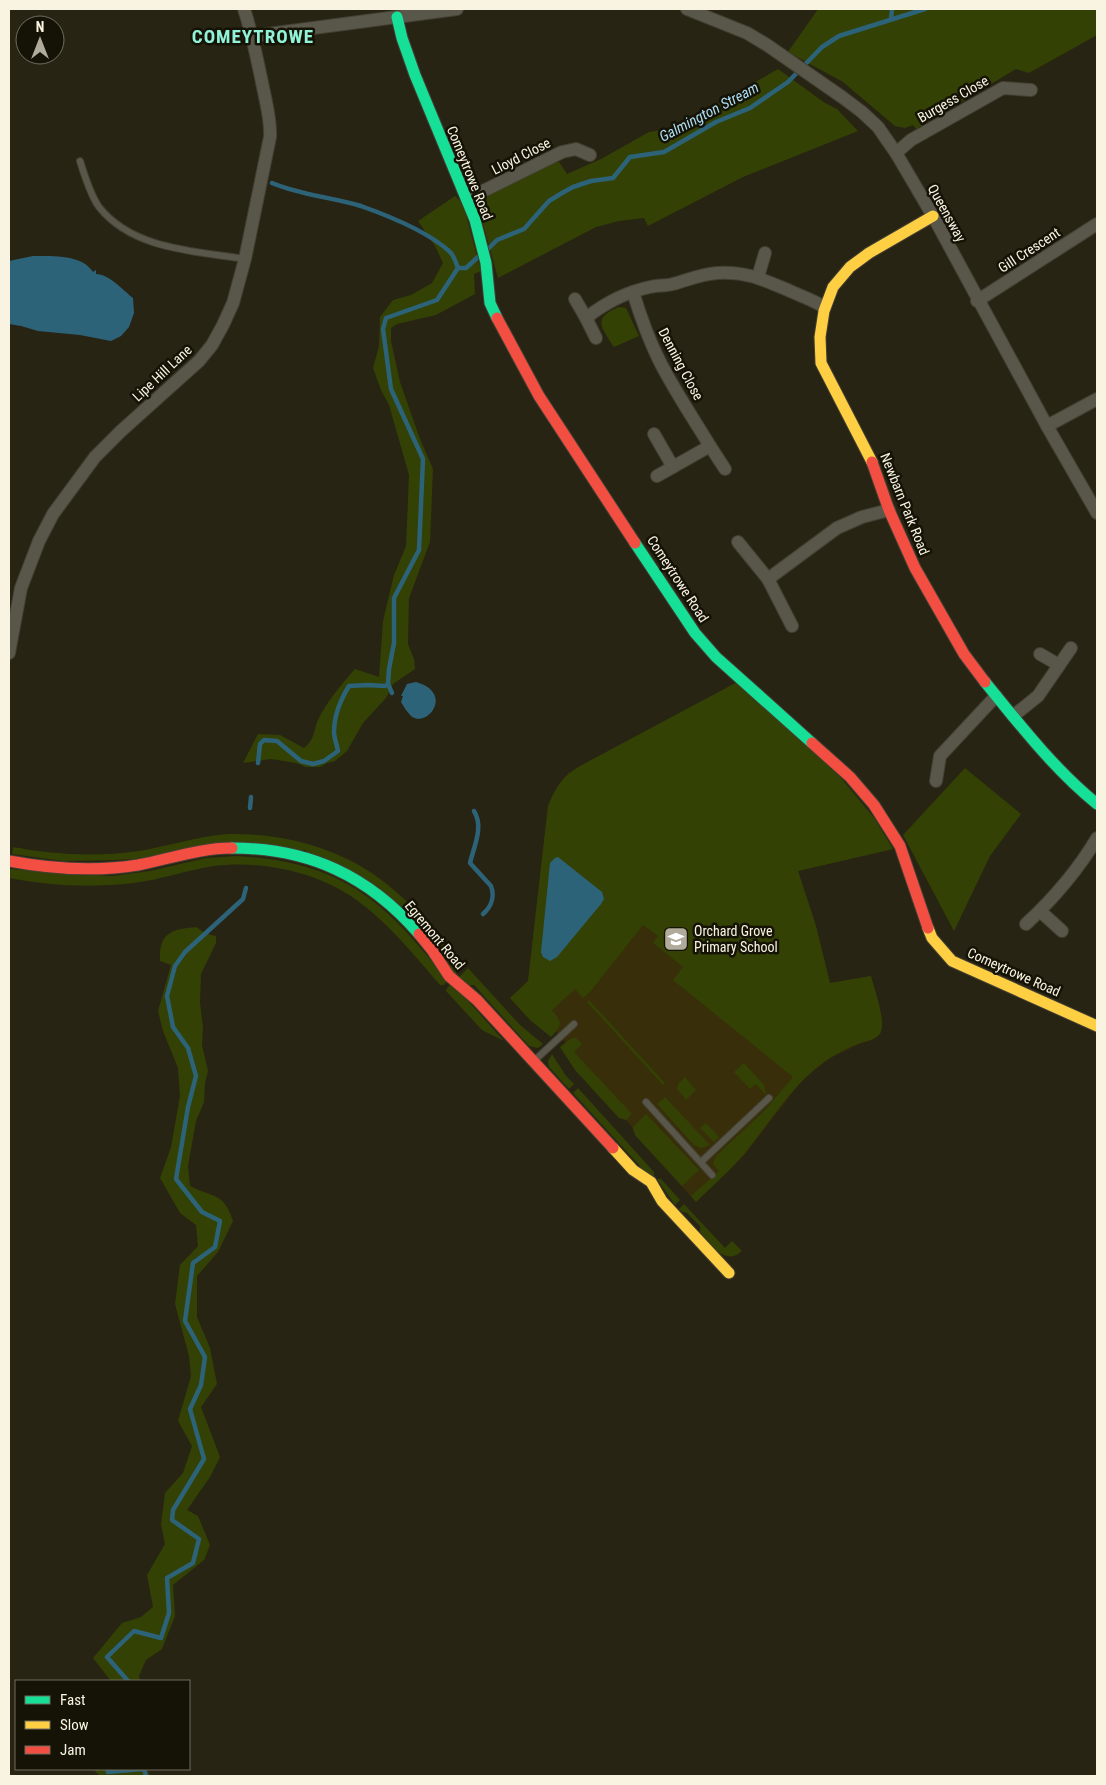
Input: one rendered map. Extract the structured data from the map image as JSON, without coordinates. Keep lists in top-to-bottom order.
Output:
{
  "streets": {
    "street": [
      "Burgess Close",
      "Lloyd Close",
      "Comeytrowe Road",
      "Queensway",
      "Gill Crescent",
      "Denning Close",
      "Lipe Hill Lane",
      "Newbarn Park Road",
      "Egremont Road"
    ]
  },
  "crossings": [
    ["Burgess Close", "Queensway"],
    ["Lloyd Close", "Comeytrowe Road"],
    ["Queensway", "Gill Crescent"],
    ["Queensway", "Newbarn Park Road"]
  ],
  "districts": ["COMEYTROWE"],
  "water": ["Galmington Stream"],
  "places": {
    "school or university": ["Orchard Grove Primary School"]
  },
  "legend": ["Fast", "Slow", "Jam"],
  "north": "top"
}
